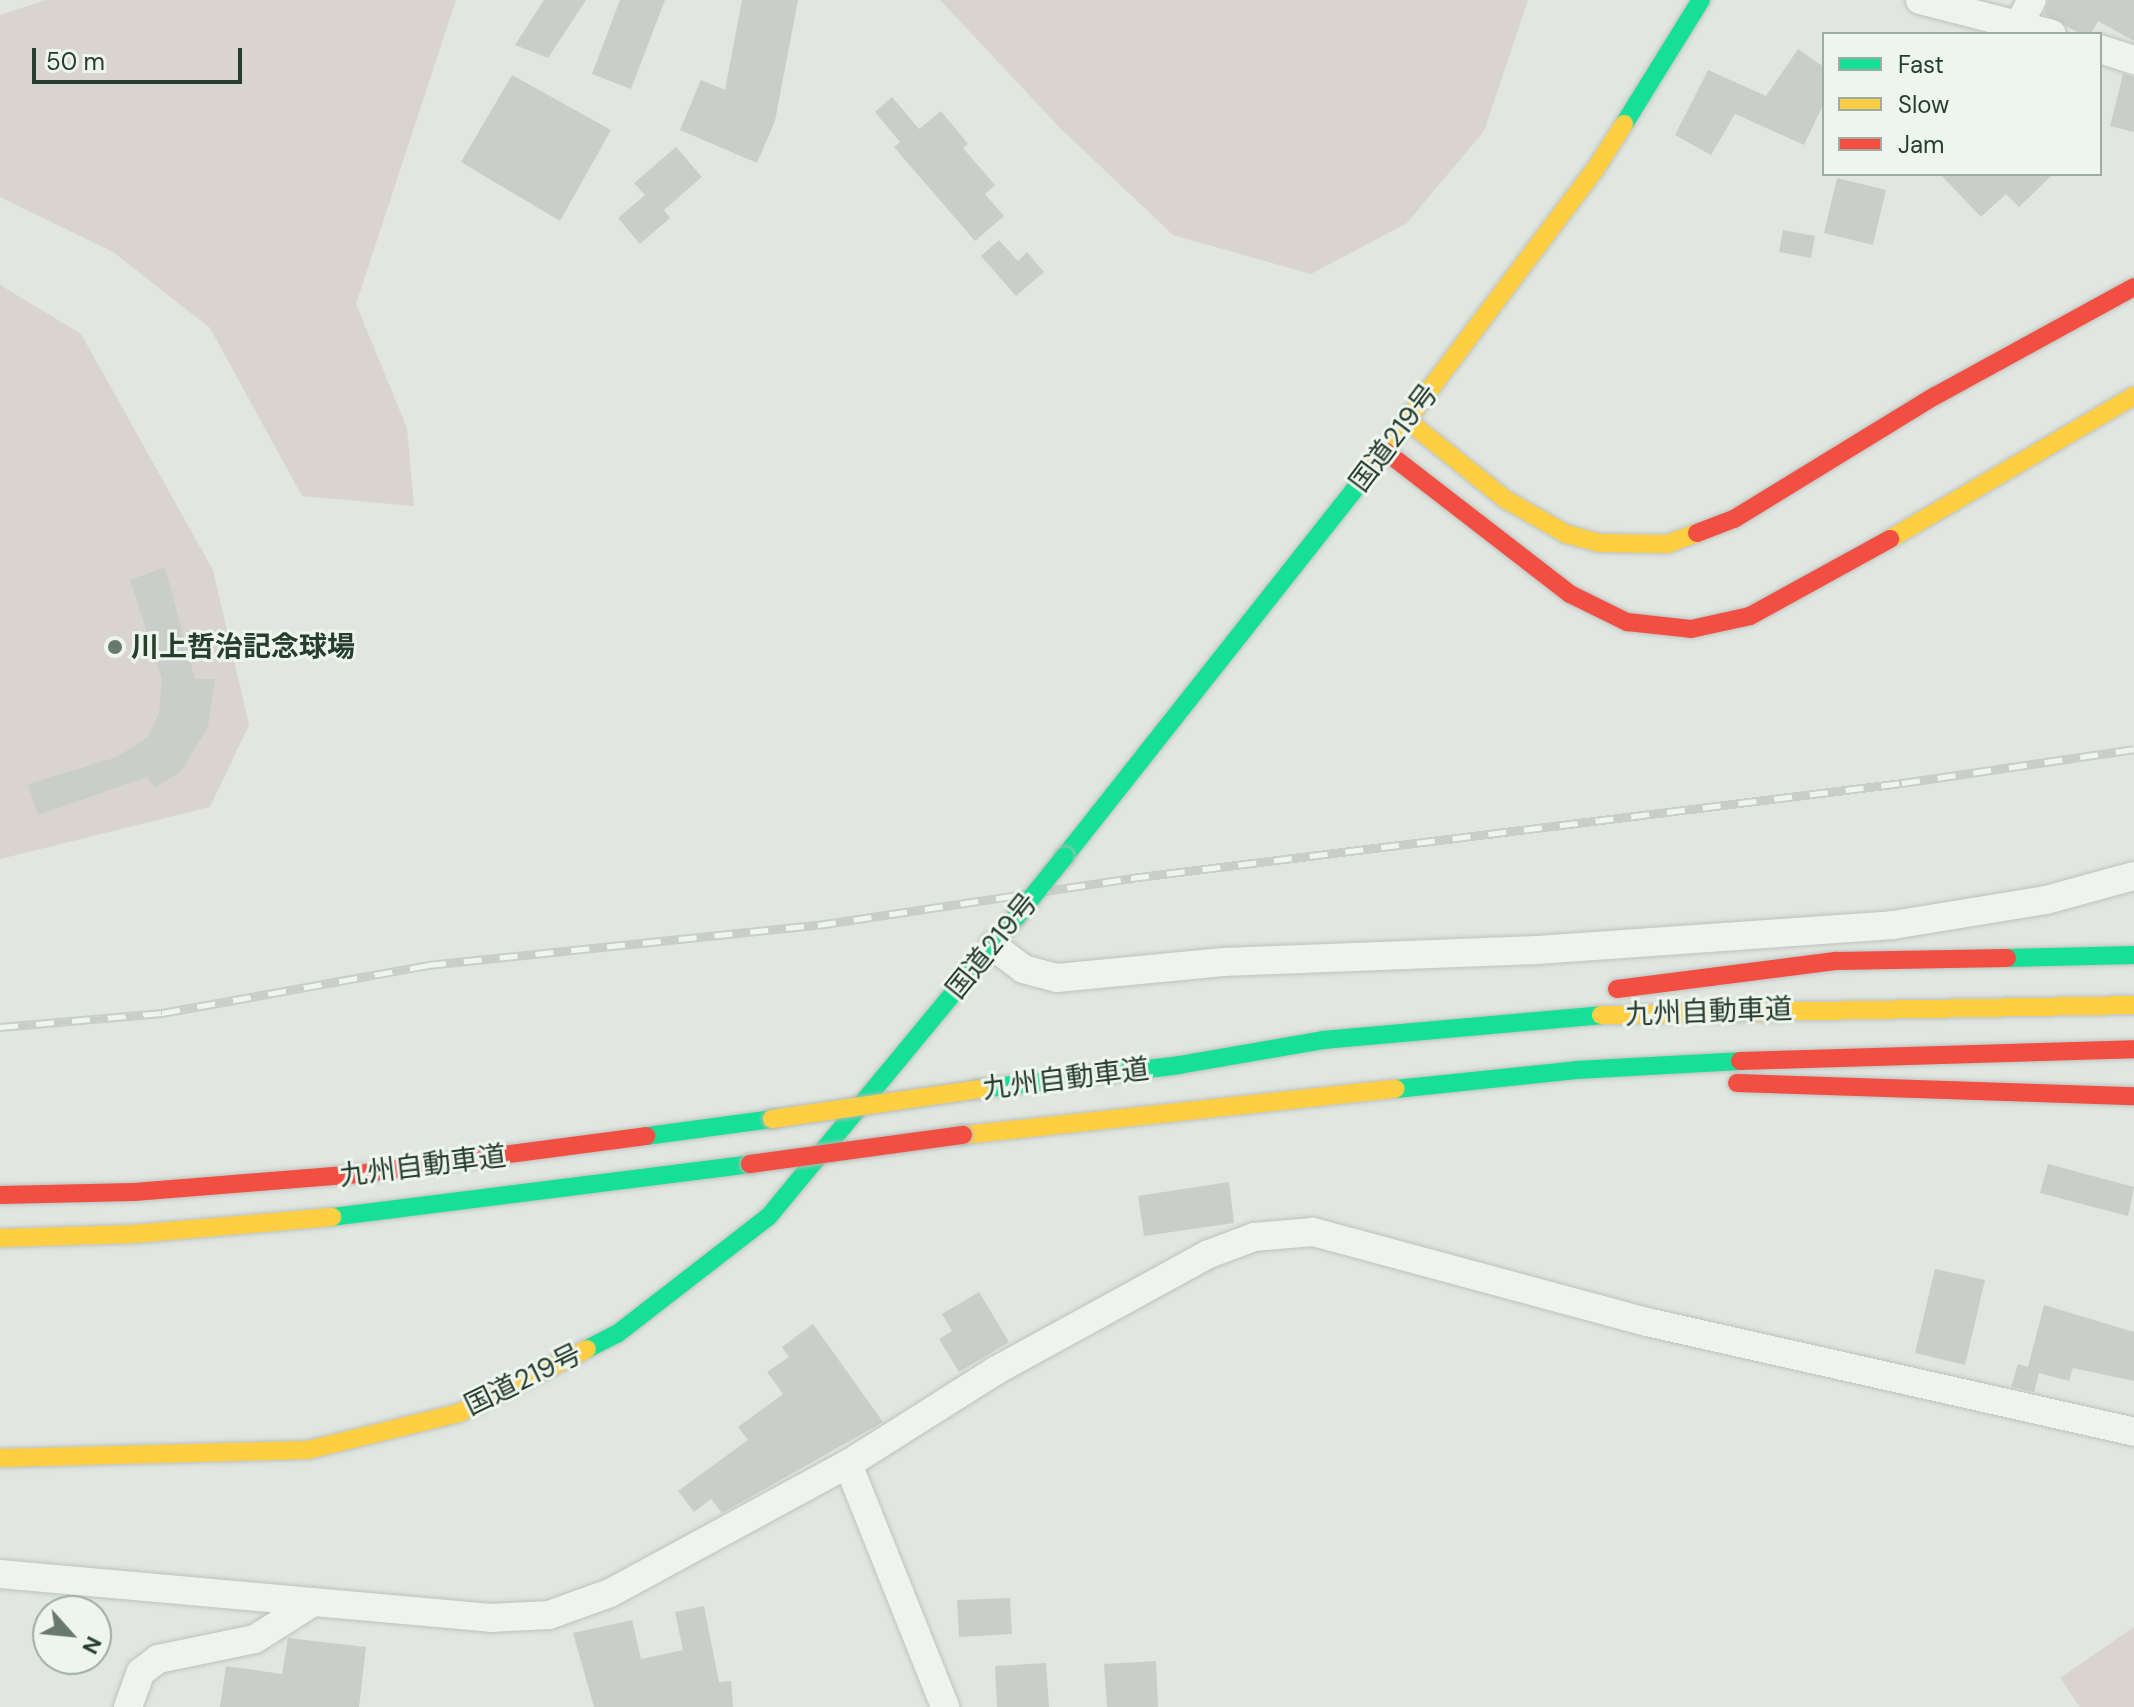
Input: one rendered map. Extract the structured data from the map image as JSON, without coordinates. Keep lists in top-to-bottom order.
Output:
{
  "streets": {
    "highway": ["国道219号", "九州自動車道"]
  },
  "places": ["川上哲治記念球場"],
  "legend": ["Fast", "Slow", "Jam"],
  "scale_bar": "50 m",
  "north": "bottom right"
}
